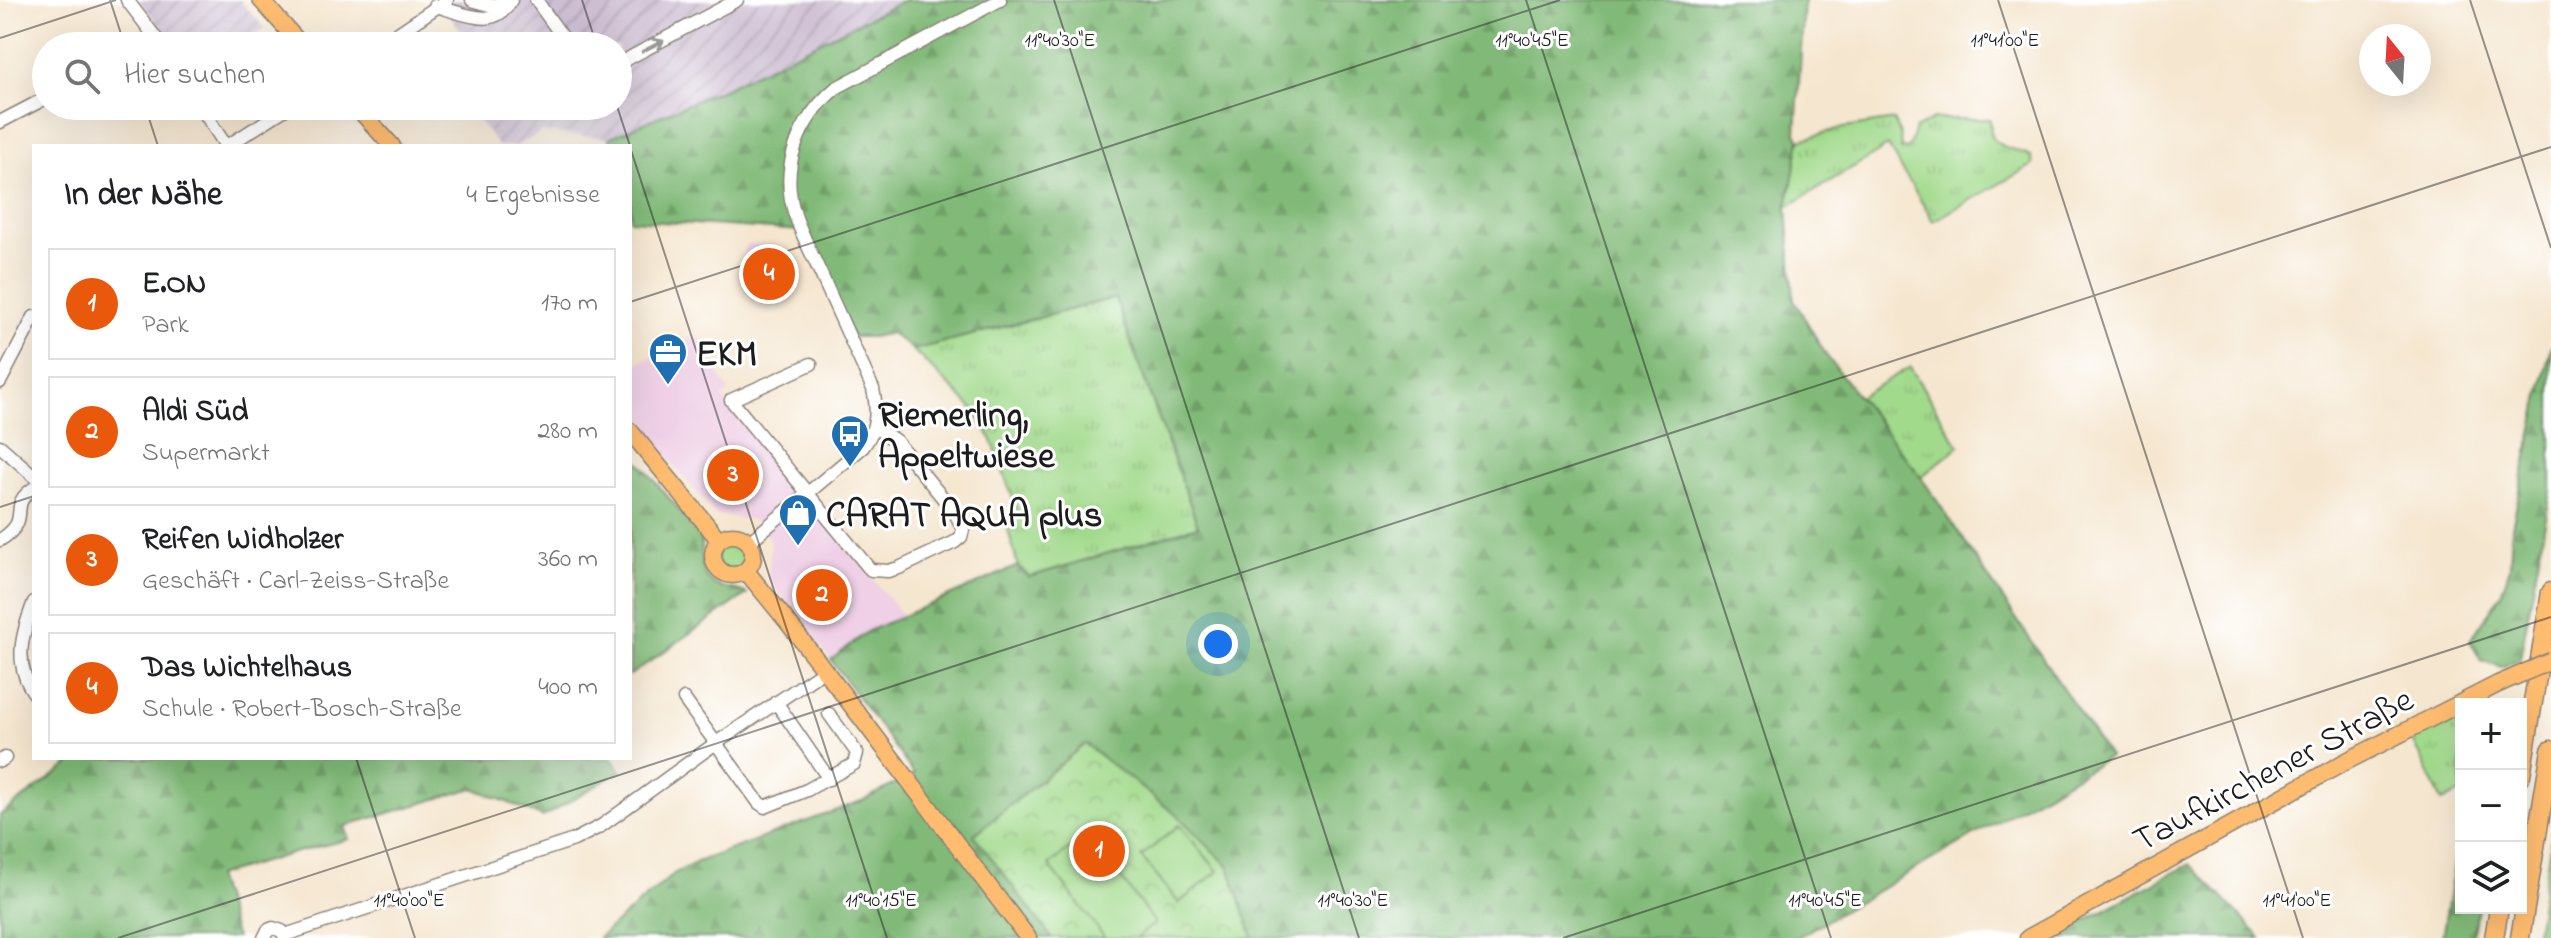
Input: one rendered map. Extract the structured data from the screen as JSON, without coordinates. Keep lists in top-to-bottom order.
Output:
{
  "streets": {
    "main road": ["Taufkirchener Straße"]
  },
  "places": {
    "office": ["EKM"],
    "bus stop": ["Riemerling, Appeltwiese"],
    "shop": ["CARAT AQUA plus"]
  },
  "north": "top",
  "page": {
    "search": "Hier suchen",
    "heading": ["In der Nähe", "4 Ergebnisse"],
    "pins": [
      "4",
      "3",
      "2",
      "1"
    ],
    "list": [
      {
        "mark": "1",
        "name": "E.ON",
        "note": "Park",
        "value": "170 m"
      },
      {
        "mark": "2",
        "name": "Aldi Süd",
        "note": "Supermarkt",
        "value": "280 m"
      },
      {
        "mark": "3",
        "name": "Reifen Widholzer",
        "note": "Geschäft · Carl-Zeiss-Straße",
        "value": "360 m"
      },
      {
        "mark": "4",
        "name": "Das Wichtelhaus",
        "note": "Schule · Robert-Bosch-Straße",
        "value": "400 m"
      }
    ],
    "map_buttons": ["+", "−"]
  },
  "coordinates": [
    "11°40'30\"E",
    "11°40'45\"E",
    "11°41'00\"E",
    "11°40'00\"E",
    "11°40'15\"E"
  ]
}
